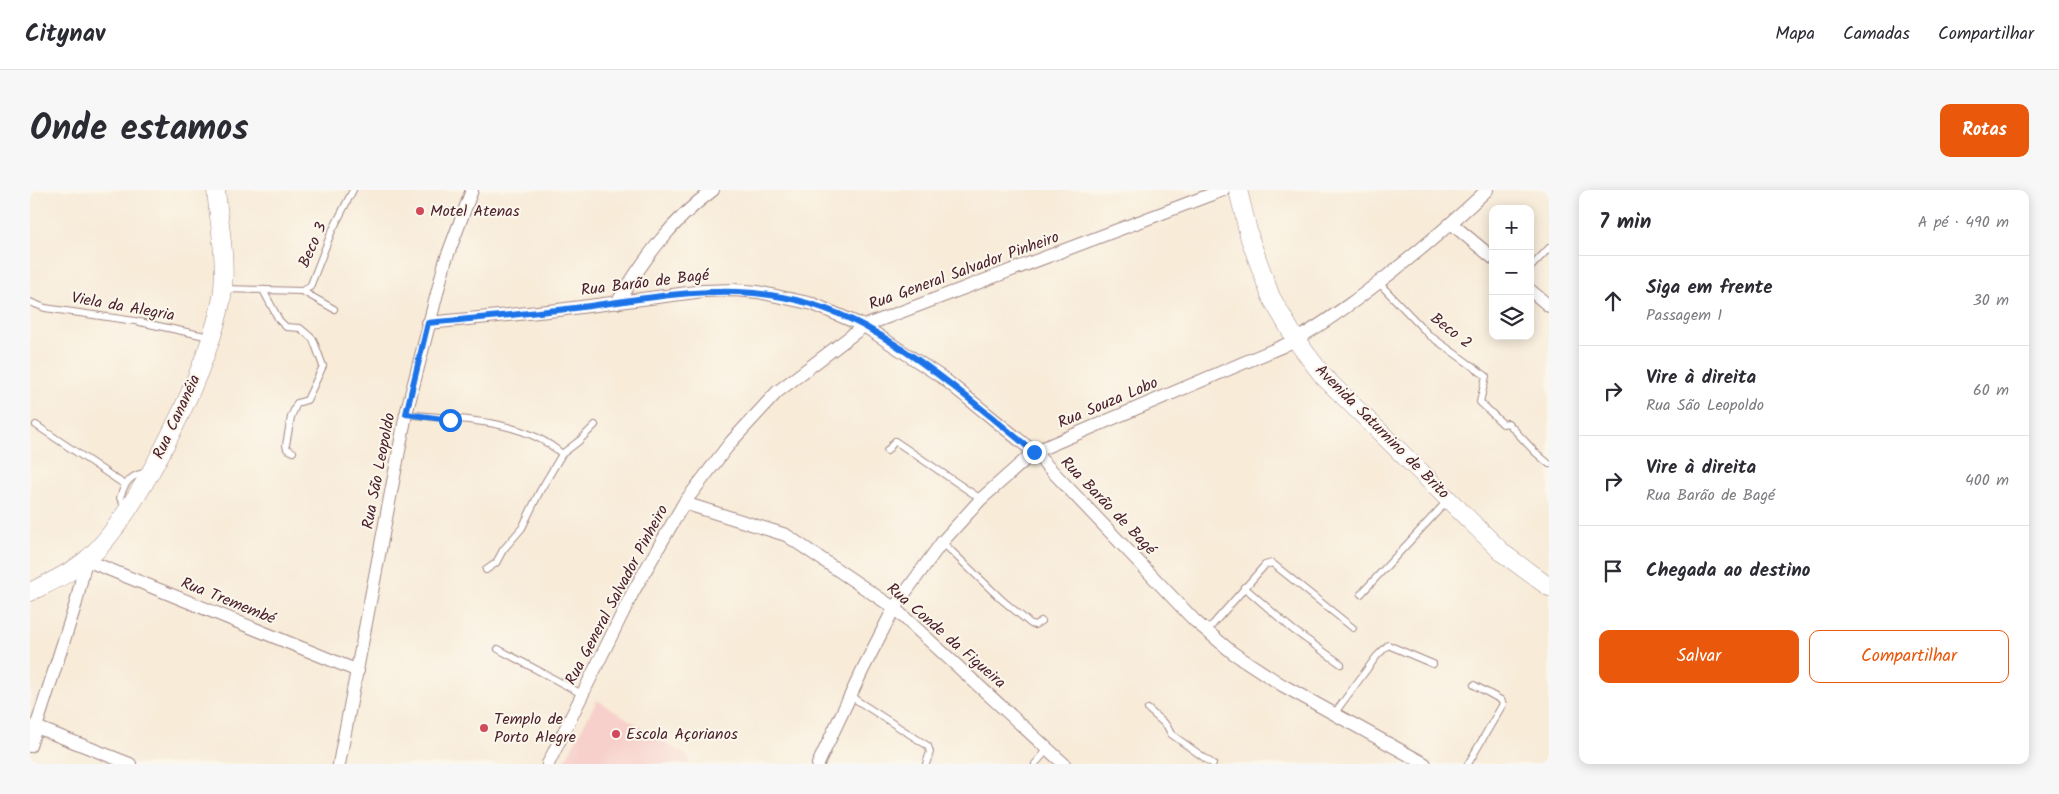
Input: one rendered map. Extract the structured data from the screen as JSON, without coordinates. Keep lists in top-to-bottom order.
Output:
{
  "streets": {
    "main road": ["Rua Cananéia", "Avenida Saturnino de Brito"],
    "street": [
      "Rua General Salvador Pinheiro",
      "Rua Barão de Bagé",
      "Rua Souza Lobo",
      "Rua São Leopoldo",
      "Rua Tremembé",
      "Rua Conde da Figueira"
    ],
    "lane": ["Beco 3", "Viela da Alegria", "Beco 2"]
  },
  "crossings": [
    ["Beco 3", "Rua Cananéia"],
    ["Rua General Salvador Pinheiro", "Rua Barão de Bagé"],
    ["Rua General Salvador Pinheiro", "Rua Conde da Figueira"],
    ["Rua Barão de Bagé", "Rua Souza Lobo"],
    ["Rua Barão de Bagé", "Rua São Leopoldo"],
    ["Viela da Alegria", "Rua Cananéia"],
    ["Beco 2", "Rua Souza Lobo"],
    ["Rua Souza Lobo", "Avenida Saturnino de Brito"],
    ["Rua Souza Lobo", "Rua Conde da Figueira"],
    ["Rua Cananéia", "Rua Tremembé"],
    ["Rua São Leopoldo", "Rua Tremembé"]
  ],
  "places": ["Motel Atenas", "Templo de Porto Alegre", "Escola Açorianos"],
  "page": {
    "header": "Citynav",
    "nav": ["Mapa", "Camadas", "Compartilhar"],
    "title": "Onde estamos",
    "buttons": [
      "Rotas",
      ["Salvar", "Compartilhar"]
    ],
    "heading": ["7 min", "A pé · 490 m"],
    "map_buttons": ["+", "−"],
    "list": [
      ["Siga em frente", "Passagem 1", "30 m"],
      ["Vire à direita", "Rua São Leopoldo", "60 m"],
      ["Vire à direita", "Rua Barão de Bagé", "400 m"],
      "Chegada ao destino"
    ]
  }
}
